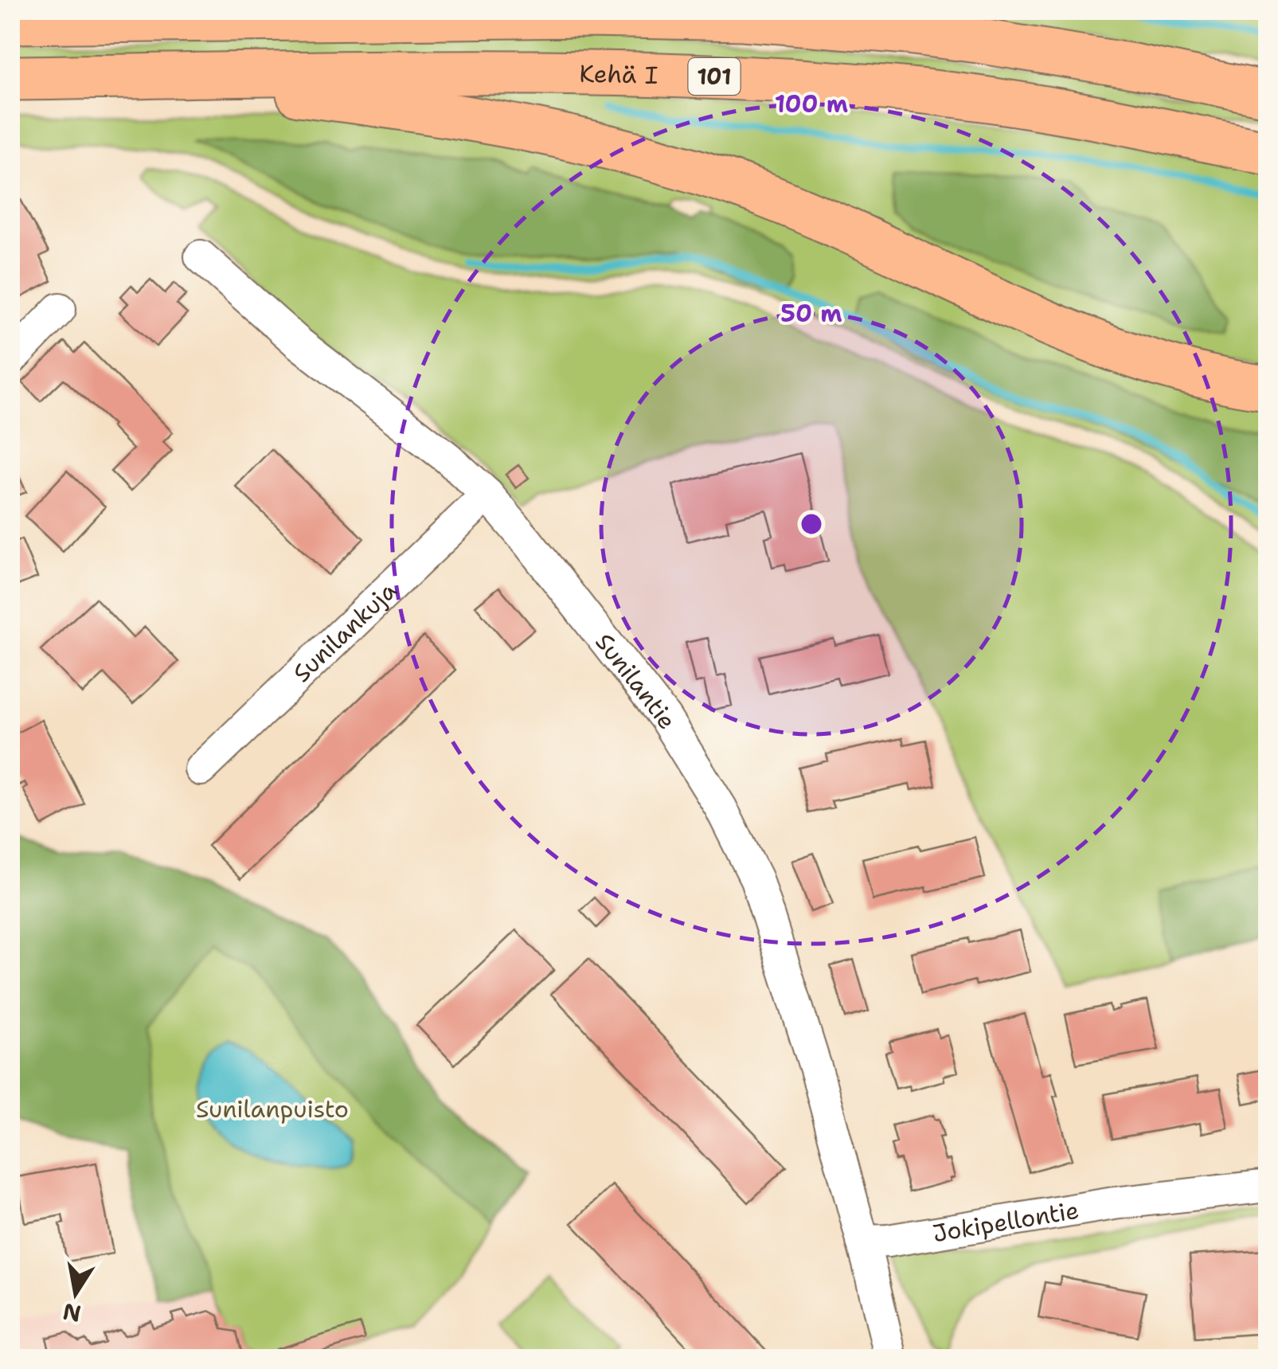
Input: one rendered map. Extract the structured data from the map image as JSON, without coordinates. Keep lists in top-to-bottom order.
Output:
{
  "streets": {
    "highway": ["Kehä I", "101"],
    "street": ["Sunilankuja", "Sunilantie", "Jokipellontie"]
  },
  "crossings": [
    ["Sunilankuja", "Sunilantie"],
    ["Sunilantie", "Jokipellontie"]
  ],
  "parks": ["Sunilanpuisto"],
  "north": "bottom",
  "rings": ["100 m", "50 m"]
}
